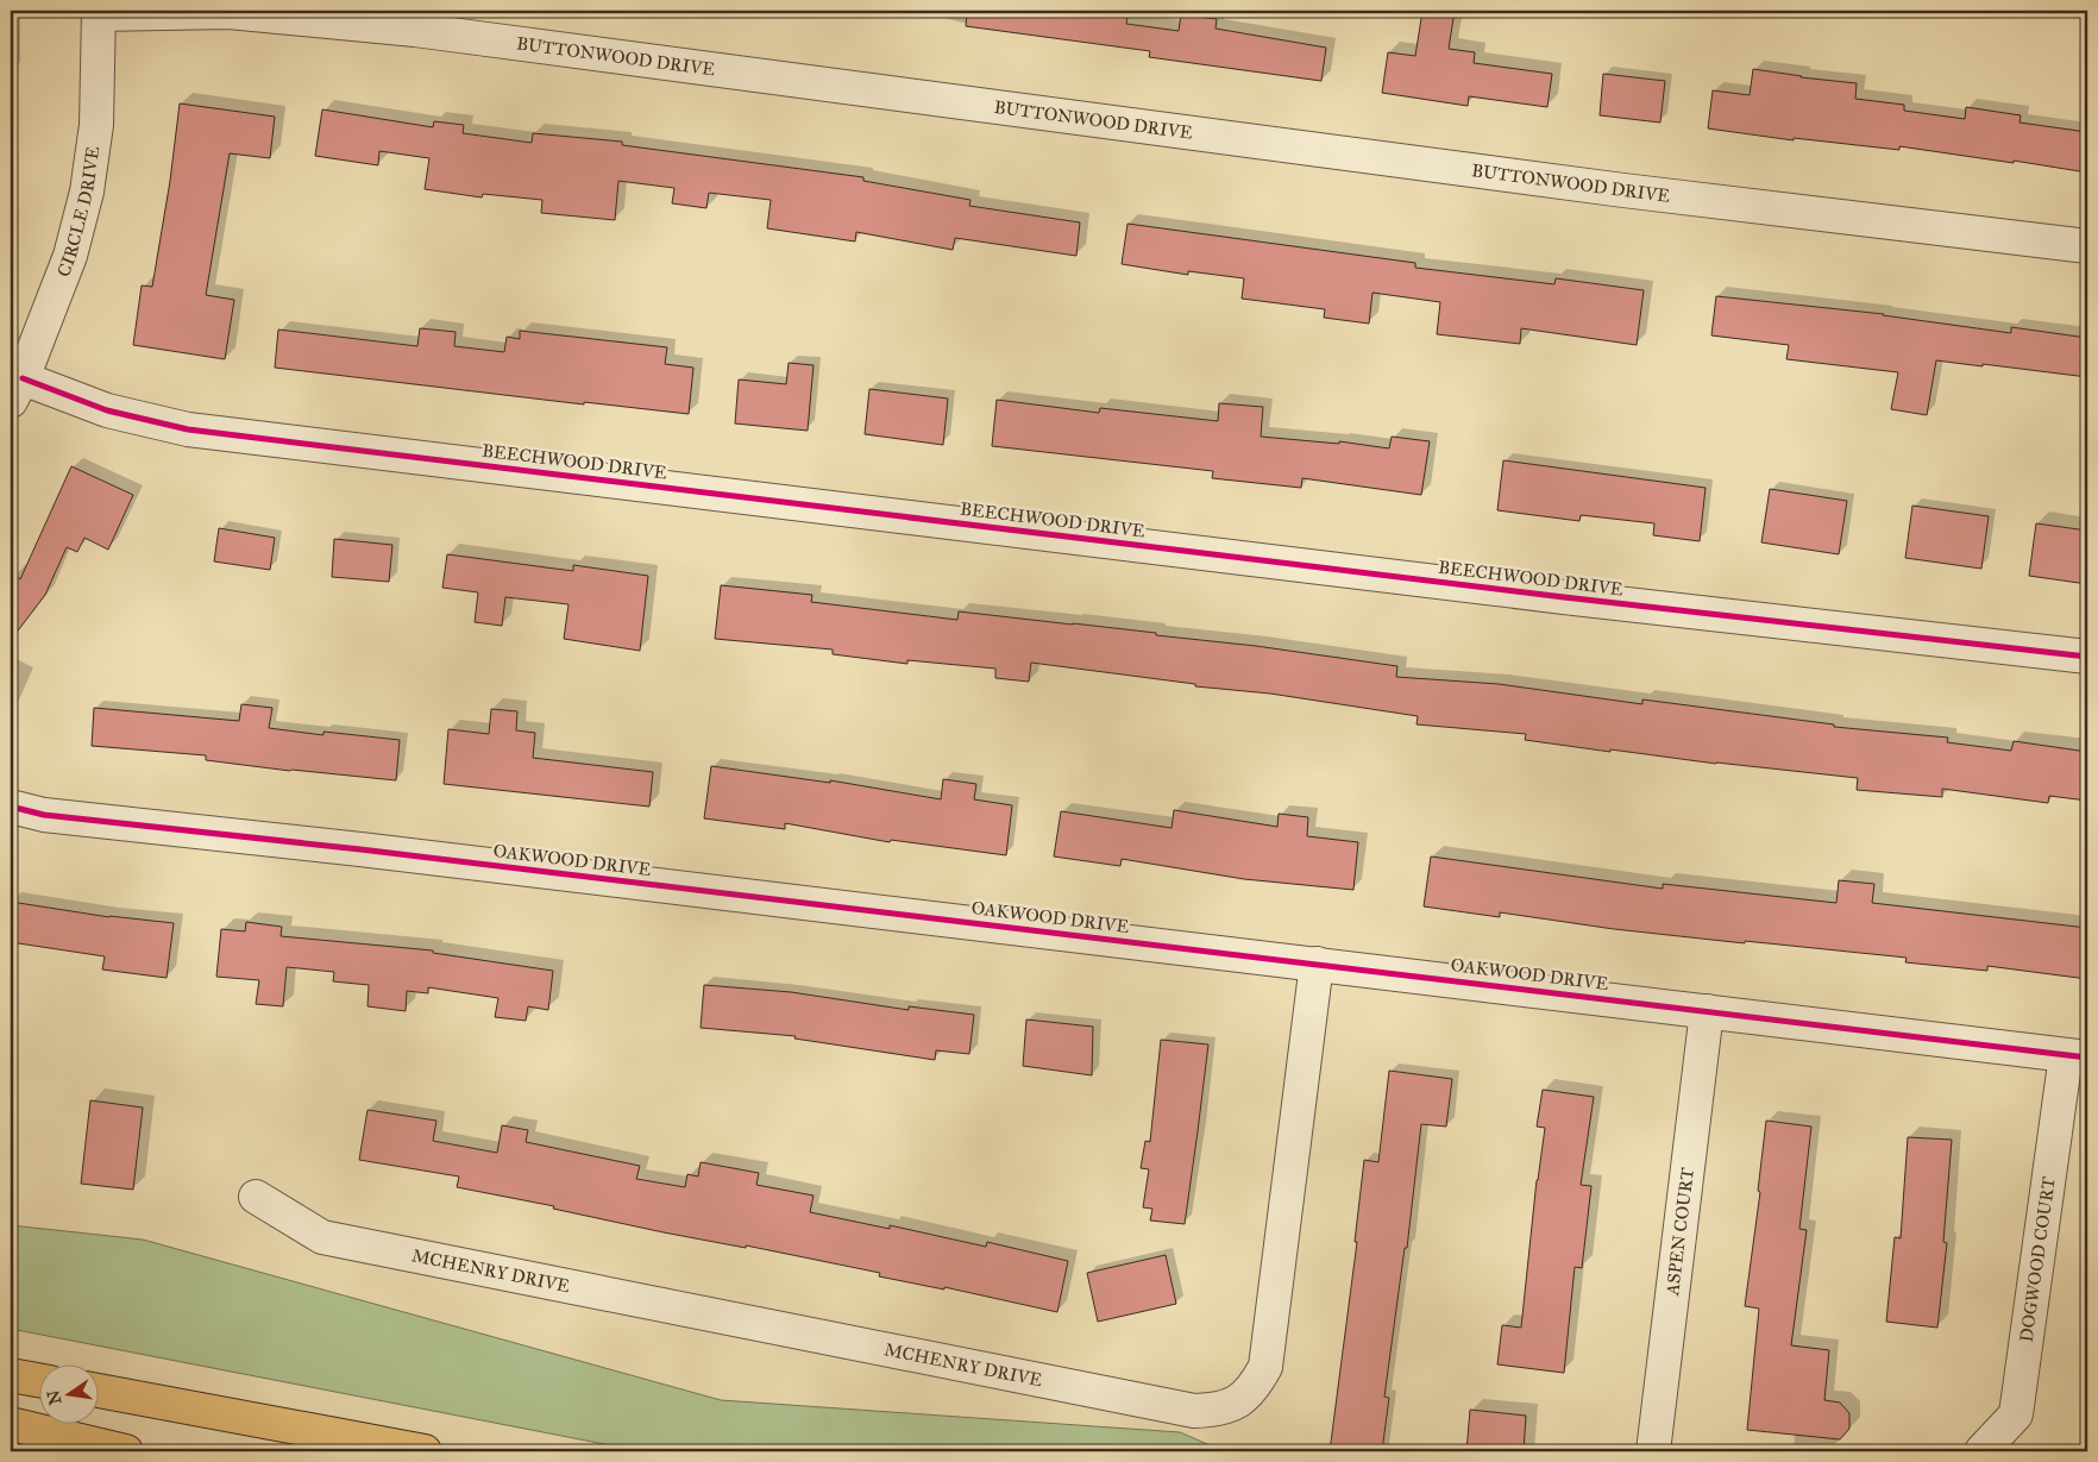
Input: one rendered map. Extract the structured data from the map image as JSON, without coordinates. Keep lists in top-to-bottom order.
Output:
{
  "streets": {
    "street": [
      "BUTTONWOOD DRIVE",
      "CIRCLE DRIVE",
      "BEECHWOOD DRIVE",
      "OAKWOOD DRIVE",
      "ASPEN COURT",
      "DOGWOOD COURT",
      "MCHENRY DRIVE"
    ]
  },
  "crossings": [
    ["BUTTONWOOD DRIVE", "CIRCLE DRIVE"],
    ["CIRCLE DRIVE", "BEECHWOOD DRIVE"],
    ["OAKWOOD DRIVE", "ASPEN COURT"],
    ["OAKWOOD DRIVE", "DOGWOOD COURT"],
    ["OAKWOOD DRIVE", "MCHENRY DRIVE"]
  ],
  "north": "left"
}
